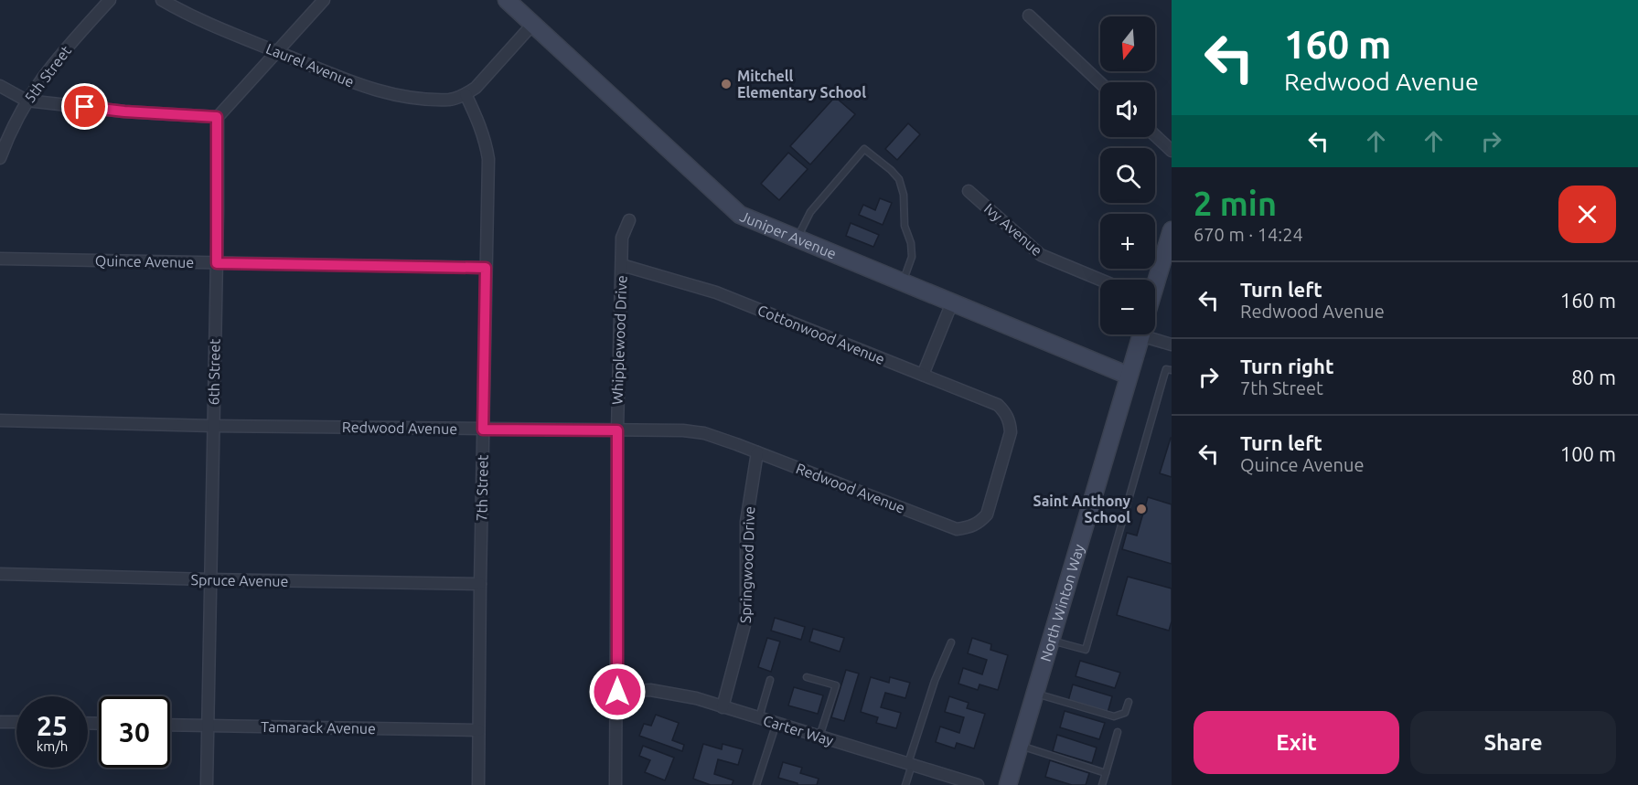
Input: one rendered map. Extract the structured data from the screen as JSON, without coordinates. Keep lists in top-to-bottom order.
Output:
{
  "streets": {
    "street": [
      "Laurel Avenue",
      "5th Street",
      "Ivy Avenue",
      "Juniper Avenue",
      "Quince Avenue",
      "Cottonwood Avenue",
      "Whipplewood Drive",
      "6th Street",
      "Redwood Avenue",
      "7th Street",
      "Springwood Drive",
      "Spruce Avenue",
      "North Winton Way",
      "Tamarack Avenue",
      "Carter Way"
    ]
  },
  "crossings": [
    ["Laurel Avenue", "7th Street"],
    ["Juniper Avenue", "North Winton Way"],
    ["Quince Avenue", "6th Street"],
    ["Quince Avenue", "7th Street"],
    ["Cottonwood Avenue", "Whipplewood Drive"],
    ["Cottonwood Avenue", "Redwood Avenue"],
    ["Whipplewood Drive", "Redwood Avenue"],
    ["Whipplewood Drive", "Carter Way"],
    ["6th Street", "Redwood Avenue"],
    ["6th Street", "Spruce Avenue"],
    ["6th Street", "Tamarack Avenue"],
    ["Redwood Avenue", "7th Street"],
    ["Redwood Avenue", "Springwood Drive"],
    ["7th Street", "Spruce Avenue"],
    ["7th Street", "Tamarack Avenue"],
    ["Springwood Drive", "Carter Way"]
  ],
  "places": ["Mitchell Elementary School", "Saint Anthony School"],
  "north": "bottom",
  "page": {
    "turn": ["160 m", "Redwood Avenue"],
    "map_buttons": ["+", "−"],
    "heading": ["2 min", "670 m · 14:24"],
    "list": [
      {
        "name": "Turn left",
        "note": "Redwood Avenue",
        "value": "160 m"
      },
      {
        "name": "Turn right",
        "note": "7th Street",
        "value": "80 m"
      },
      {
        "name": "Turn left",
        "note": "Quince Avenue",
        "value": "100 m"
      }
    ],
    "speed": "25 km/h",
    "limit": "30",
    "buttons": ["Exit", "Share"]
  }
}
